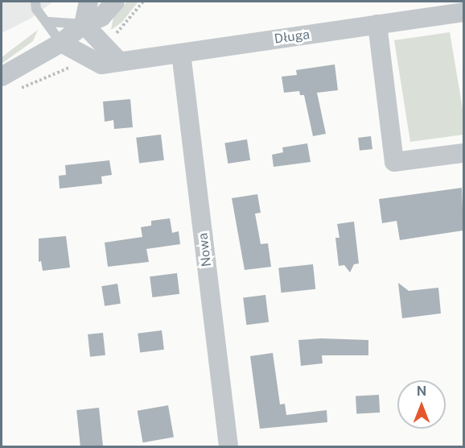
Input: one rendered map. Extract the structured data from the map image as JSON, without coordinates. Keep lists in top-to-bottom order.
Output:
{
  "streets": {
    "street": ["Długa", "Nowa"]
  },
  "crossings": [
    ["Długa", "Nowa"]
  ],
  "north": "top"
}
